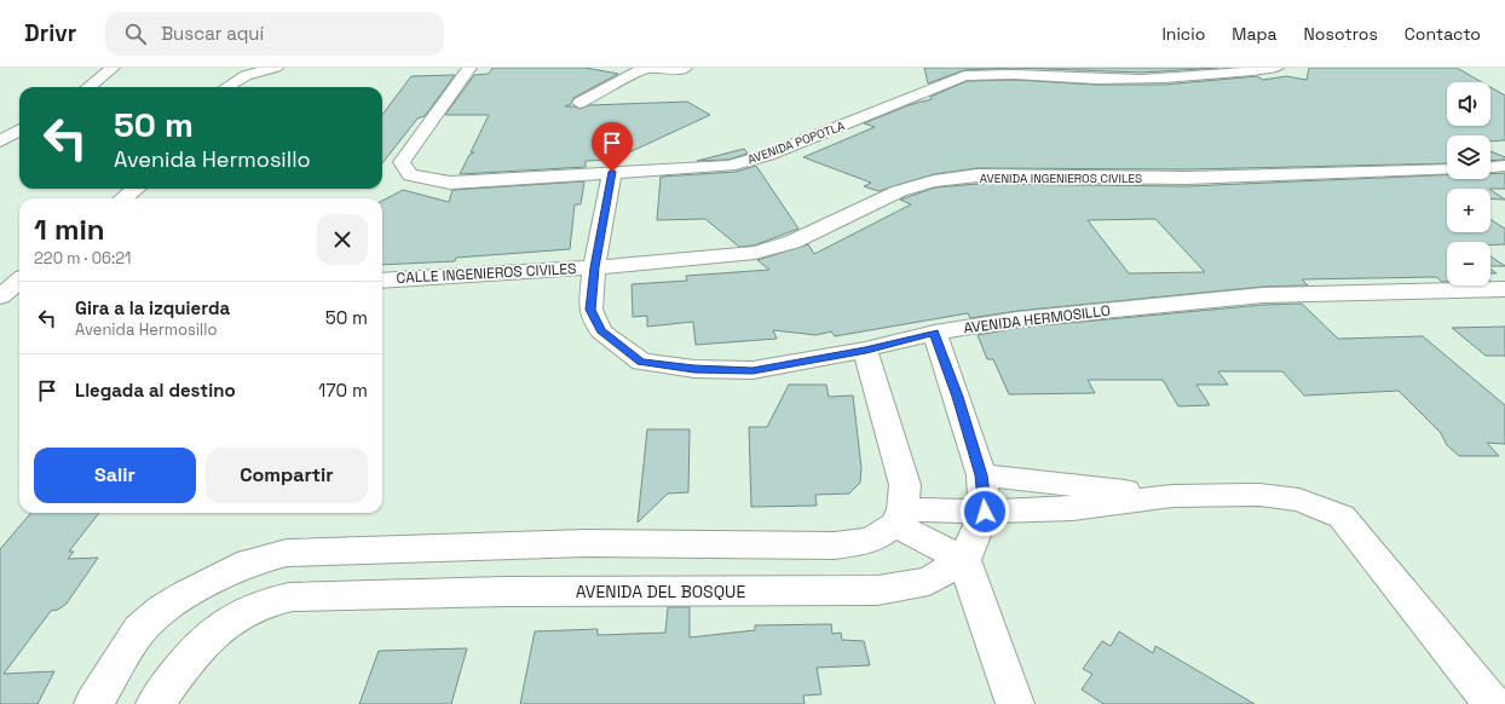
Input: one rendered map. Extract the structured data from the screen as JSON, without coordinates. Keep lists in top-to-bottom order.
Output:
{
  "streets": {
    "street": [
      "AVENIDA POPOTLA",
      "AVENIDA INGENIEROS CIVILES",
      "CALLE INGENIEROS CIVILES",
      "AVENIDA HERMOSILLO",
      "AVENIDA DEL BOSQUE"
    ]
  },
  "crossings": [
    ["AVENIDA POPOTLA", "AVENIDA HERMOSILLO"],
    ["AVENIDA INGENIEROS CIVILES", "CALLE INGENIEROS CIVILES"],
    ["AVENIDA INGENIEROS CIVILES", "AVENIDA HERMOSILLO"],
    ["CALLE INGENIEROS CIVILES", "AVENIDA HERMOSILLO"]
  ],
  "page": {
    "header": "Drivr",
    "search": "Buscar aquí",
    "nav": [
      "Inicio",
      "Mapa",
      "Nosotros",
      "Contacto"
    ],
    "map_buttons": ["+", "−"],
    "turn": ["50 m", "Avenida Hermosillo"],
    "heading": ["1 min", "220 m · 06:21"],
    "list": [
      {
        "name": "Gira a la izquierda",
        "note": "Avenida Hermosillo",
        "value": "50 m"
      },
      {
        "name": "Llegada al destino",
        "value": "170 m"
      }
    ],
    "buttons": ["Salir", "Compartir"]
  }
}
